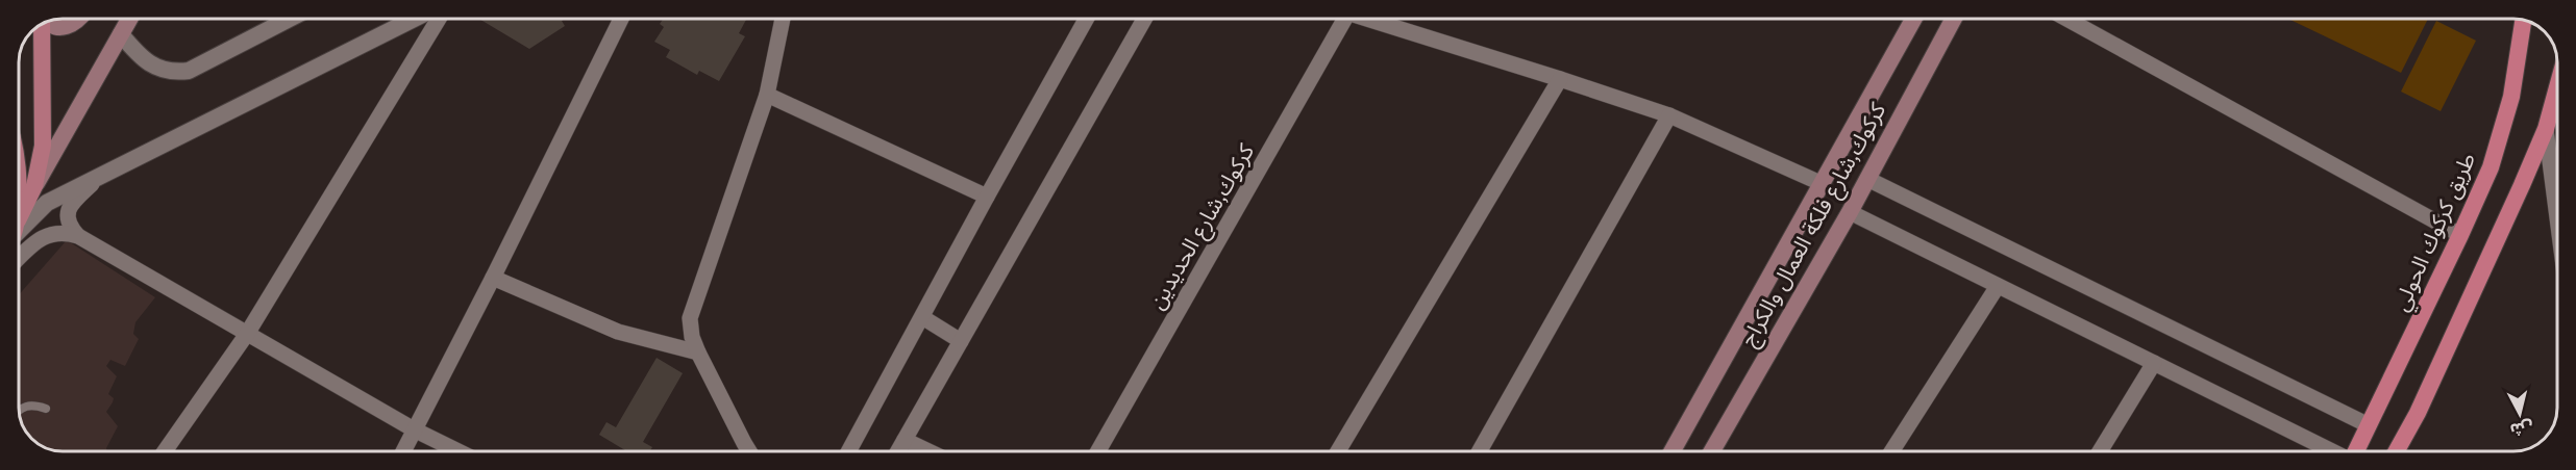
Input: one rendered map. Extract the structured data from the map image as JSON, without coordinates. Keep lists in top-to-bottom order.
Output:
{
  "streets": {
    "highway": ["طريق كركوك الحولي"],
    "main road": ["كركوك,شارع فلكة العمال والكراج"],
    "street": ["كركوك,شارع الحديدين"]
  },
  "north": "bottom"
}
